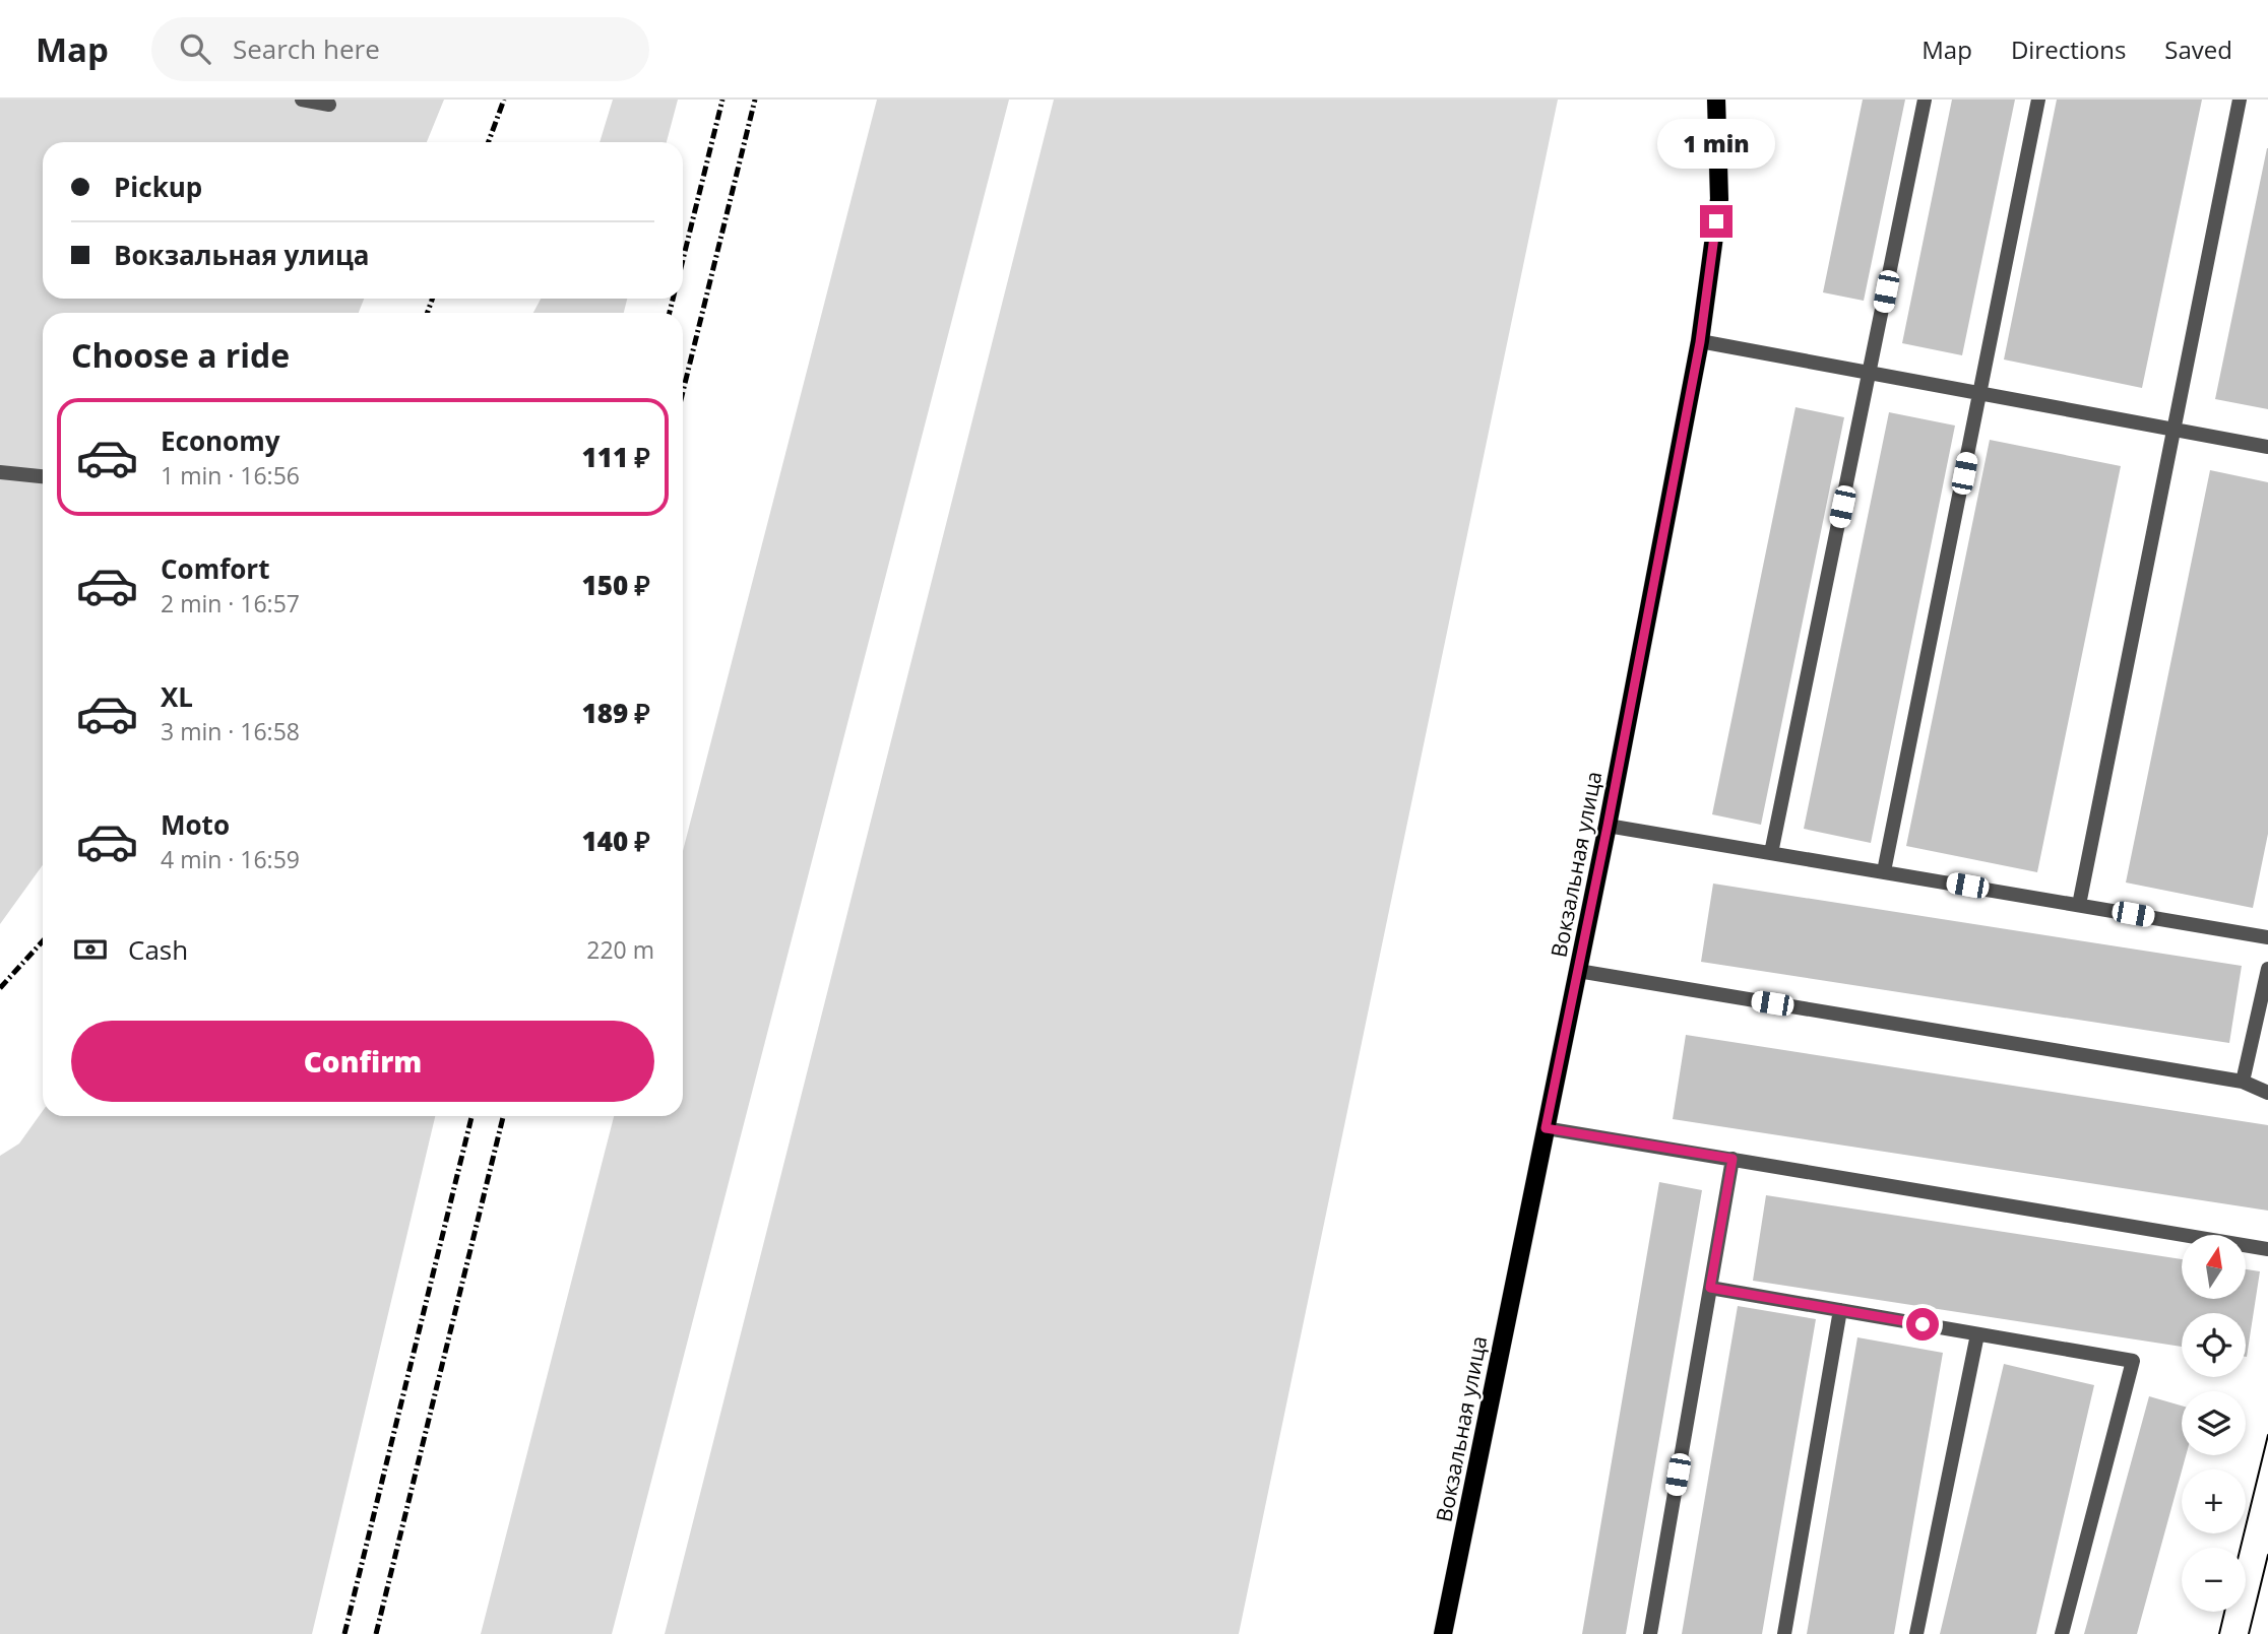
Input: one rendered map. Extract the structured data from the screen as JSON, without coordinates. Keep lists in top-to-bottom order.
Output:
{
  "streets": {
    "main road": ["Вокзальная улица"]
  },
  "north": "top",
  "page": {
    "header": "Map",
    "search": "Search here",
    "nav": ["Map", "Directions", "Saved"],
    "bubble": "1 min",
    "banner": ["Pickup", "Вокзальная улица"],
    "heading": "Choose a ride",
    "list": [
      {
        "name": "Economy",
        "note": "1 min · 16:56",
        "value": "111 ₽"
      },
      {
        "name": "Comfort",
        "note": "2 min · 16:57",
        "value": "150 ₽"
      },
      {
        "name": "XL",
        "note": "3 min · 16:58",
        "value": "189 ₽"
      },
      {
        "name": "Moto",
        "note": "4 min · 16:59",
        "value": "140 ₽"
      }
    ],
    "pay": ["Cash", "220 m"],
    "buttons": "Confirm",
    "map_buttons": ["+", "−"]
  }
}
